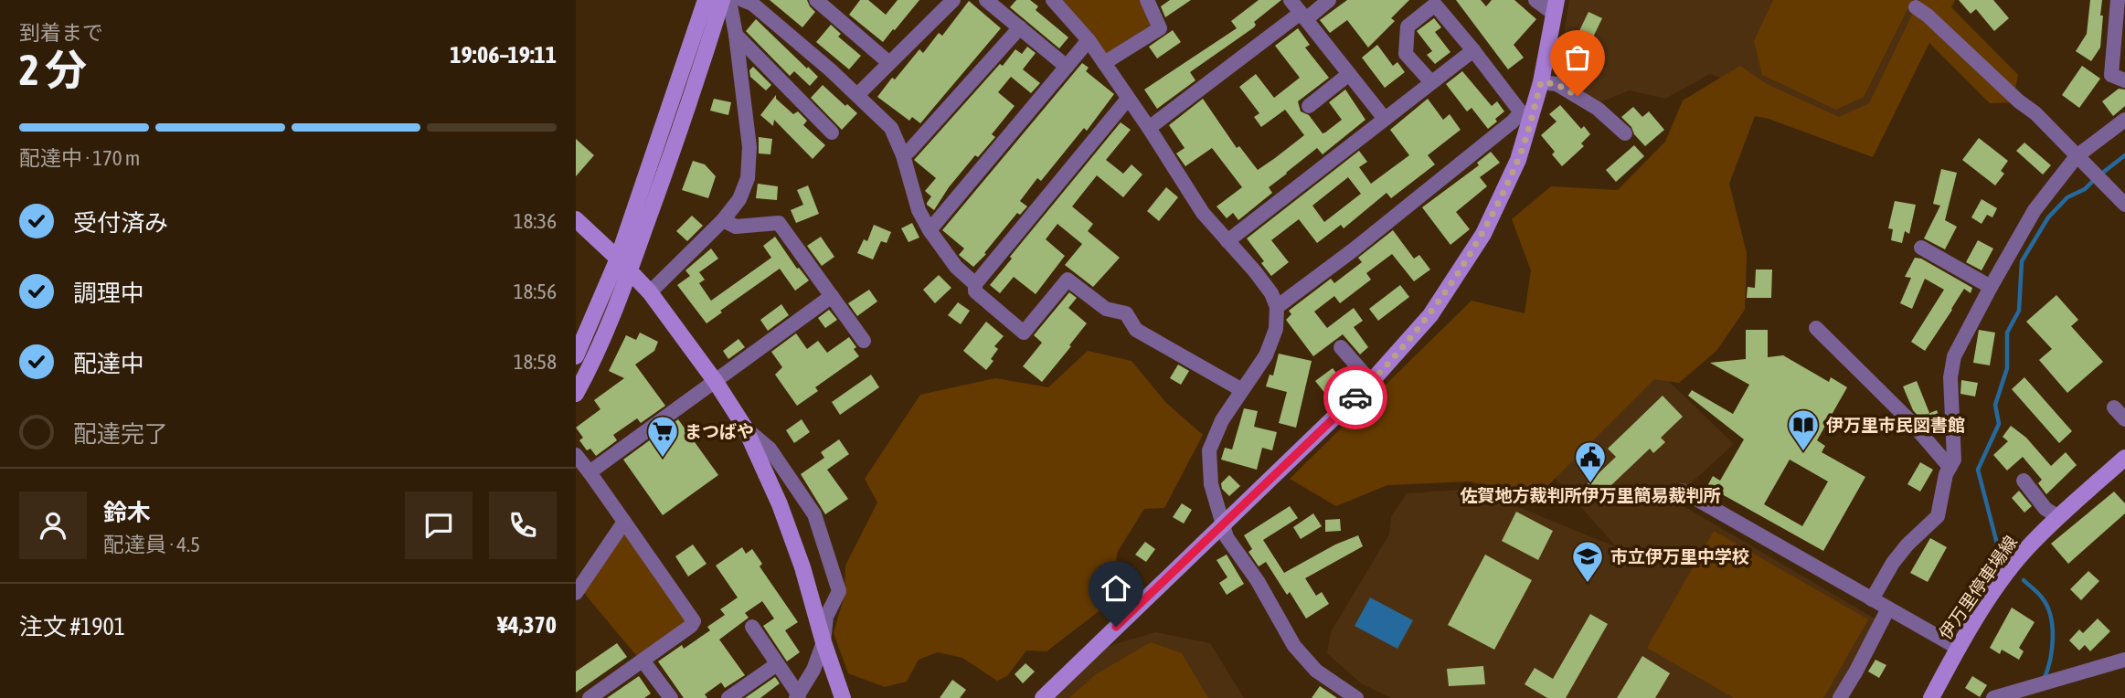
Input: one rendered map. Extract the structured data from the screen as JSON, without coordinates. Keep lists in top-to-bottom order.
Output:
{
  "streets": {
    "street": ["伊万里停車場線"]
  },
  "places": {
    "library": ["伊万里市民図書館"],
    "supermarket": ["まつばや"],
    "public building": ["佐賀地方裁判所伊万里簡易裁判所"],
    "school or university": ["市立伊万里中学校"]
  },
  "page": {
    "heading": ["2 分", "到着まで", "19:06–19:11"],
    "panel": [
      "鈴木",
      "配達員 · 4.5",
      "注文 #1901",
      "¥4,370"
    ],
    "bar": "配達中 · 170 m",
    "list": [
      ["受付済み", "18:36"],
      ["調理中", "18:56"],
      ["配達中", "18:58"],
      "配達完了"
    ]
  }
}
